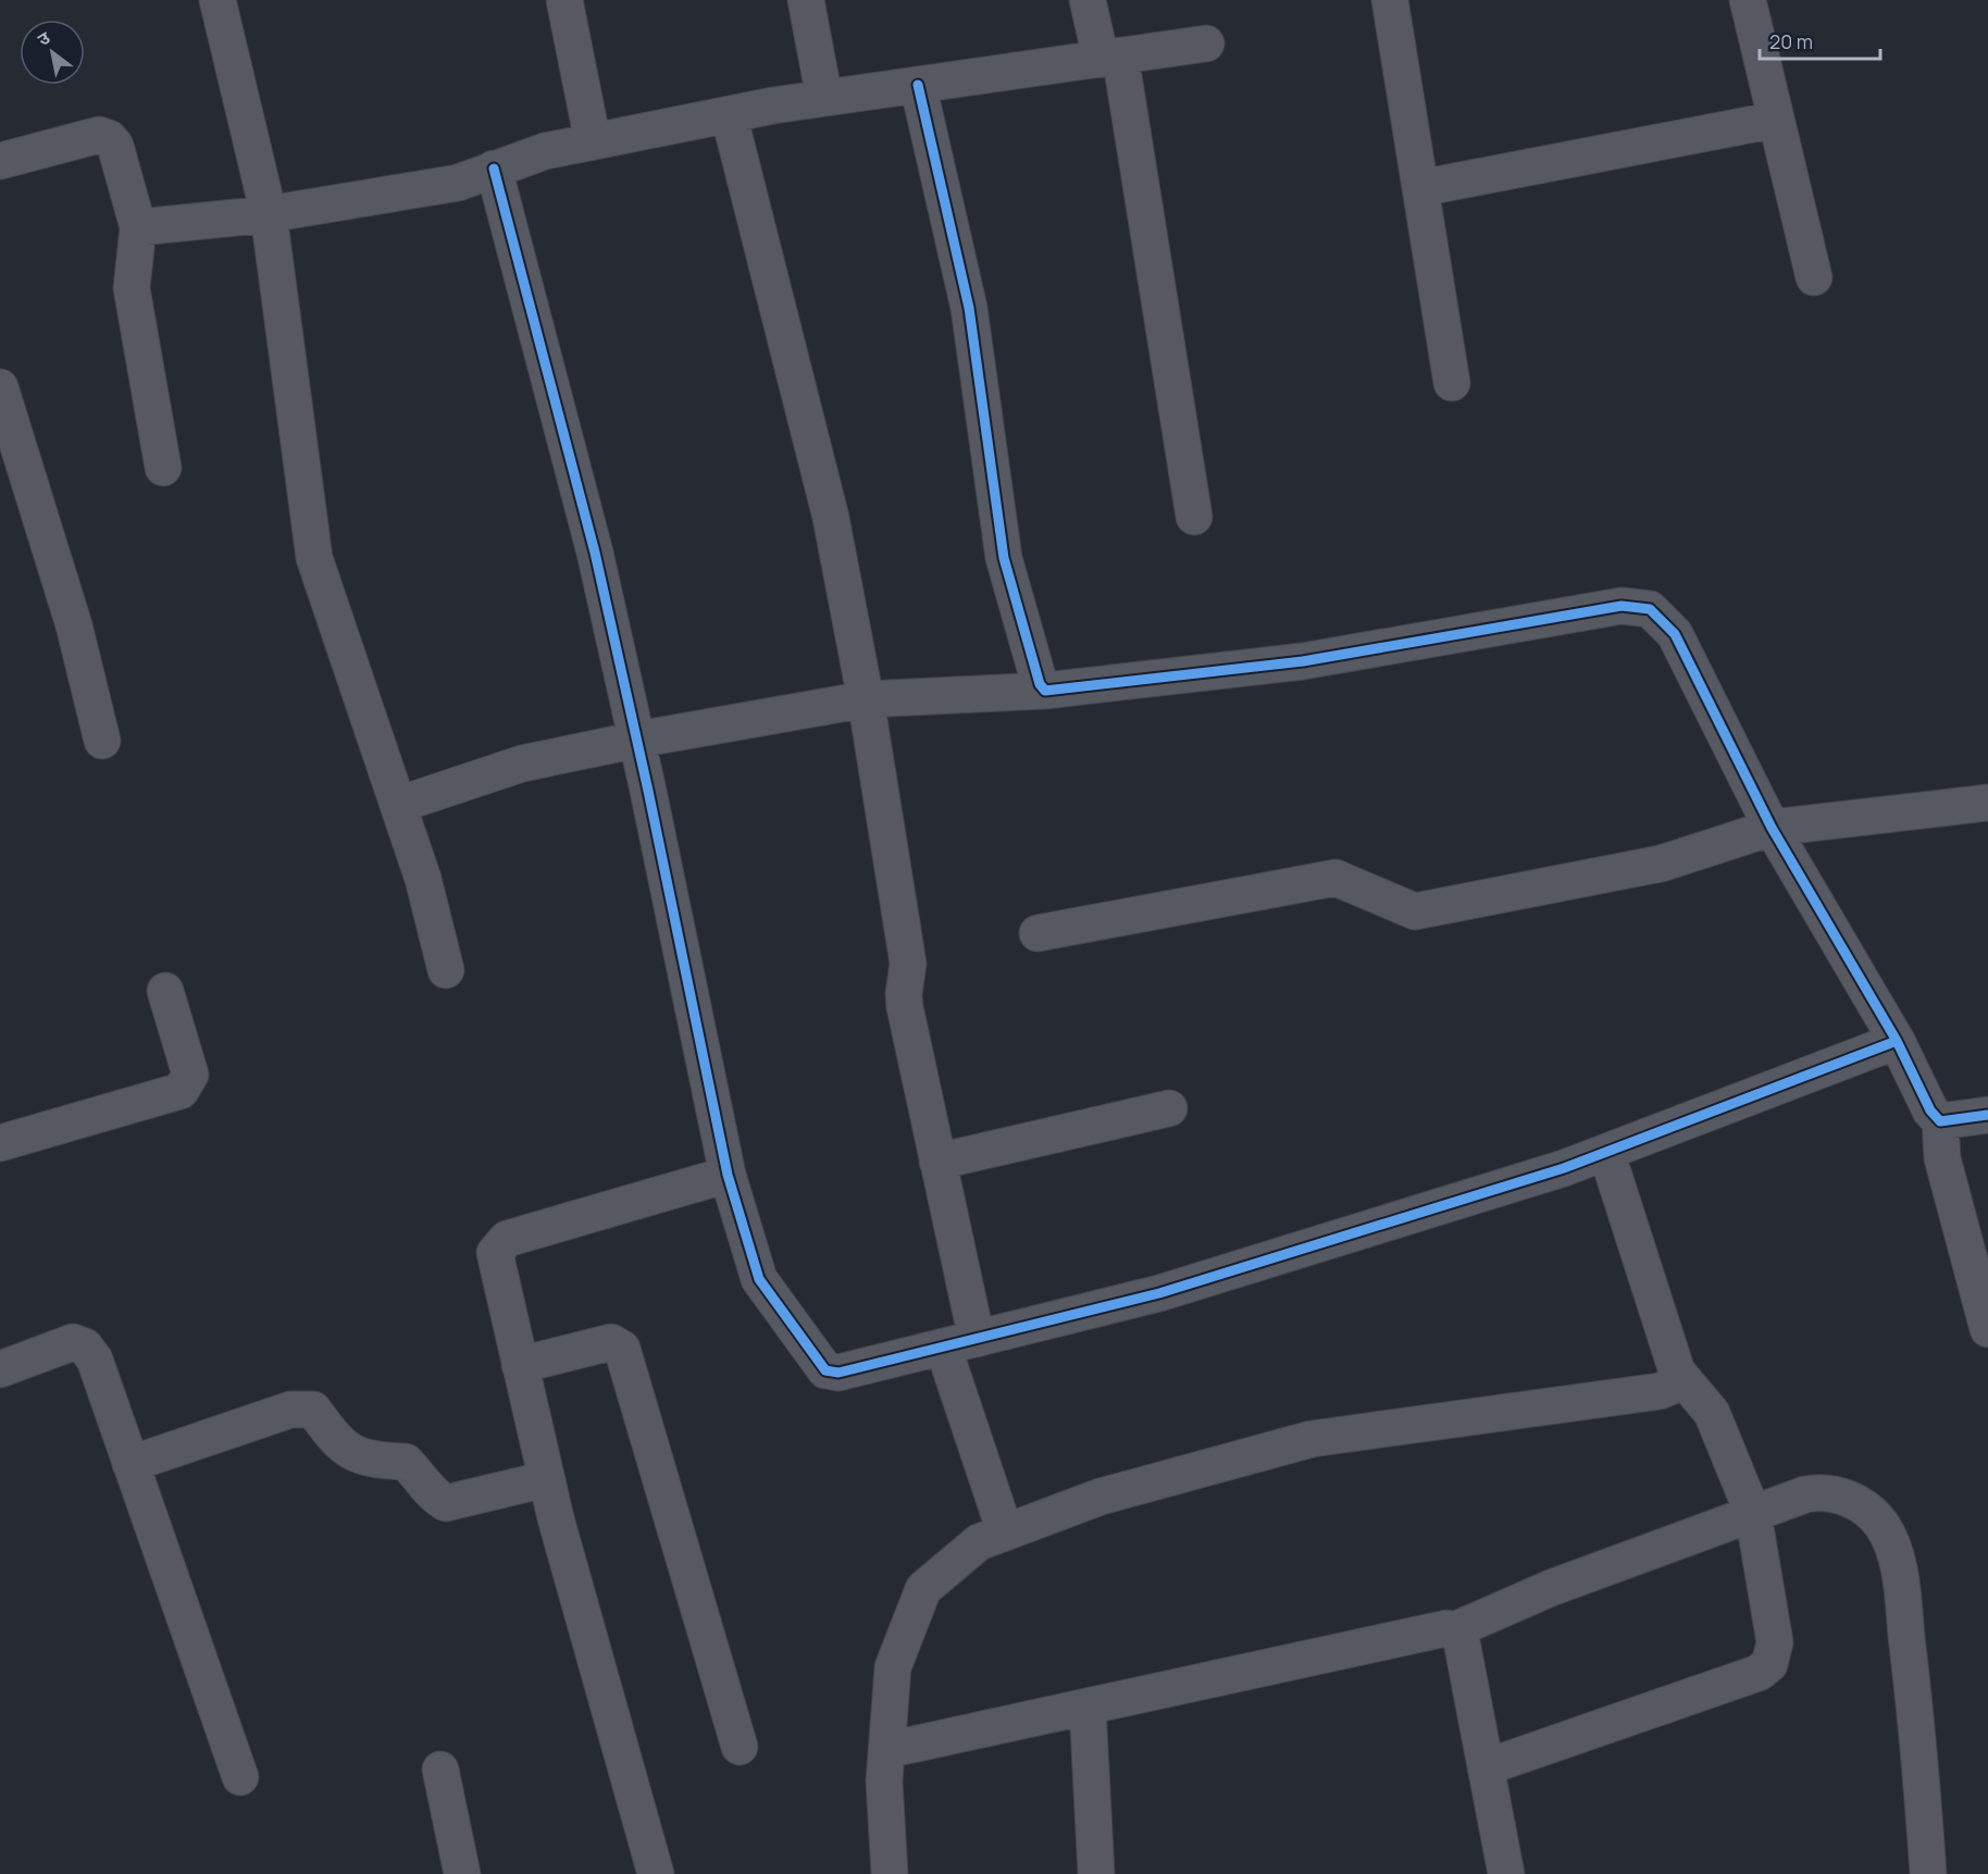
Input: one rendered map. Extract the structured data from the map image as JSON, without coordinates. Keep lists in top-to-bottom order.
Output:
{
  "scale_bar": "20 m",
  "north": "top left"
}
